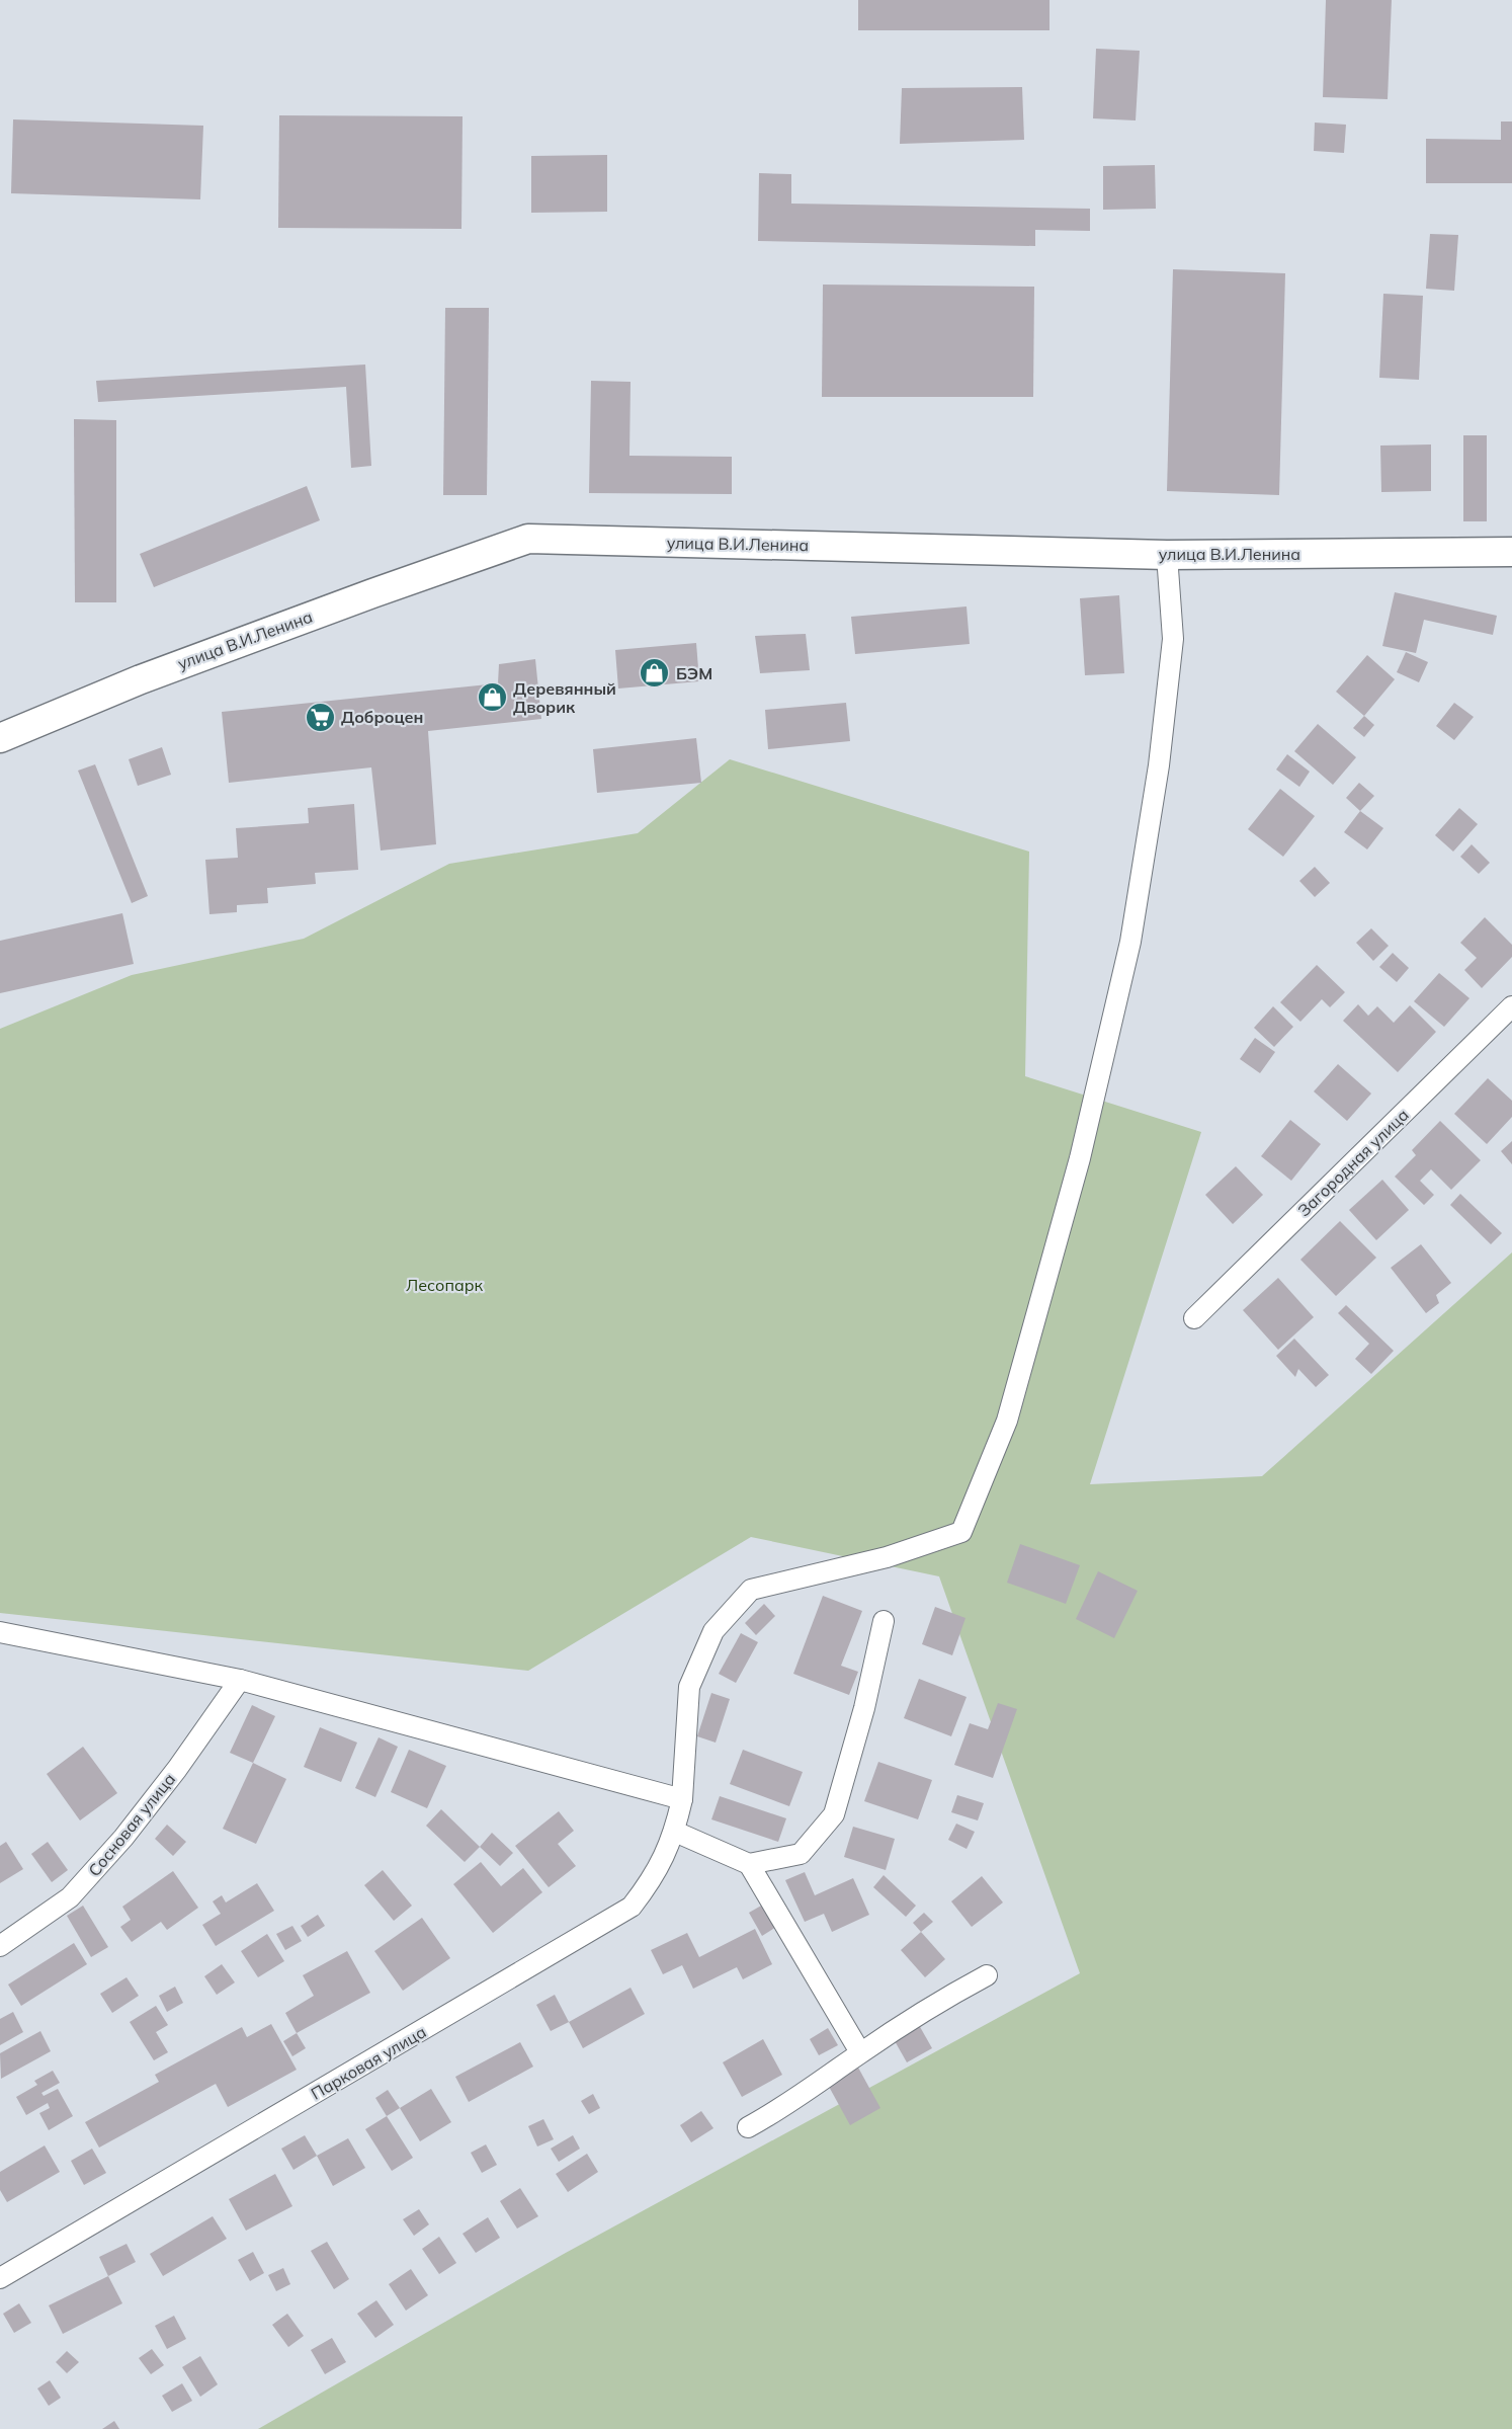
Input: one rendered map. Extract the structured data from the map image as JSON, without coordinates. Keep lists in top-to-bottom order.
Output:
{
  "streets": {
    "main road": ["улица В.И.Ленина"],
    "street": ["Загородная улица", "Сосновая улица", "Парковая улица"]
  },
  "crossings": [
    ["улица В.И.Ленина", "Парковая улица"]
  ],
  "parks": ["Лесопарк"],
  "places": {
    "shop": ["БЭМ", "Деревянный Дворик"],
    "supermarket": ["Доброцен"]
  }
}
